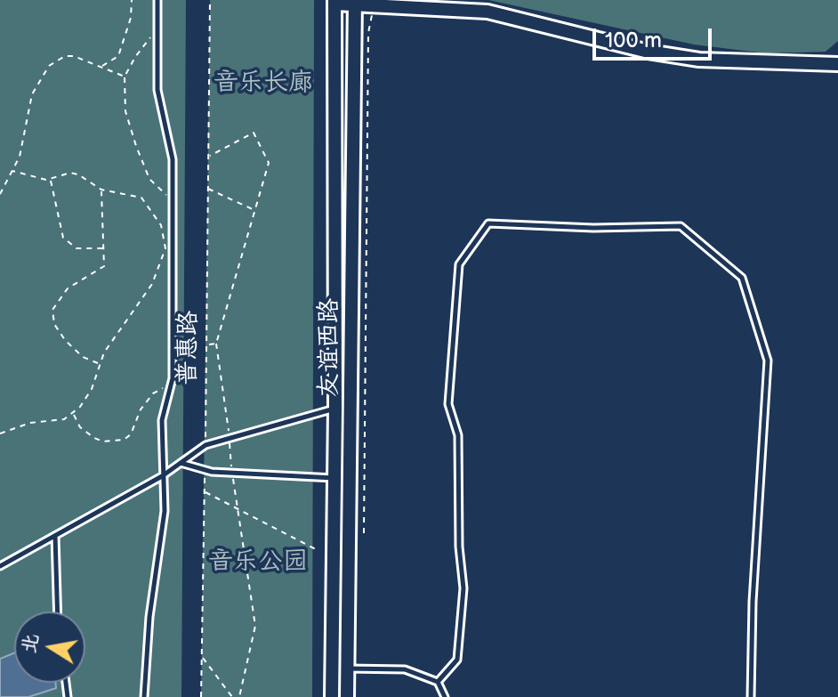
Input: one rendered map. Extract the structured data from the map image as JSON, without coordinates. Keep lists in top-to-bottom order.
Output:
{
  "streets": {
    "main road": ["友谊西路"],
    "path": ["普惠路"]
  },
  "parks": ["音乐长廊", "音乐公园"],
  "scale_bar": "100 m",
  "north": "left"
}
